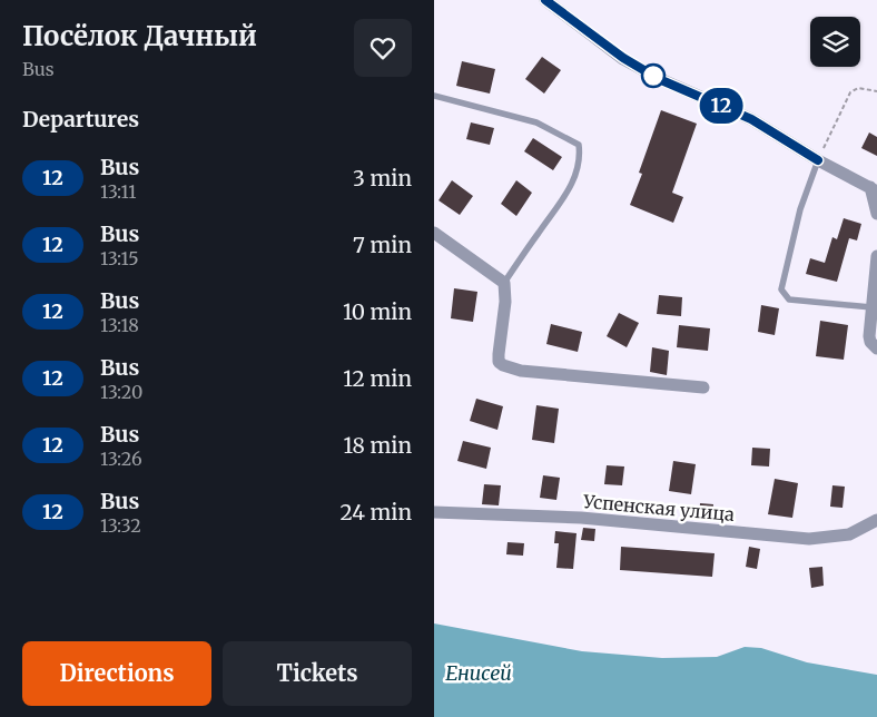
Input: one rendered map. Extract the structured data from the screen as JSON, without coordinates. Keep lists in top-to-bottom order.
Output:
{
  "streets": {
    "street": ["Успенская улица"]
  },
  "water": ["Енисей"],
  "lines": ["bus line 12"],
  "page": {
    "heading": [
      ["Посёлок Дачный", "Bus"],
      "Departures"
    ],
    "on_map": "12",
    "list": [
      {
        "mark": "12",
        "name": "Bus",
        "note": "13:11",
        "value": "3 min"
      },
      {
        "mark": "12",
        "name": "Bus",
        "note": "13:15",
        "value": "7 min"
      },
      {
        "mark": "12",
        "name": "Bus",
        "note": "13:18",
        "value": "10 min"
      },
      {
        "mark": "12",
        "name": "Bus",
        "note": "13:20",
        "value": "12 min"
      },
      {
        "mark": "12",
        "name": "Bus",
        "note": "13:26",
        "value": "18 min"
      },
      {
        "mark": "12",
        "name": "Bus",
        "note": "13:32",
        "value": "24 min"
      }
    ],
    "buttons": ["Directions", "Tickets"]
  }
}
